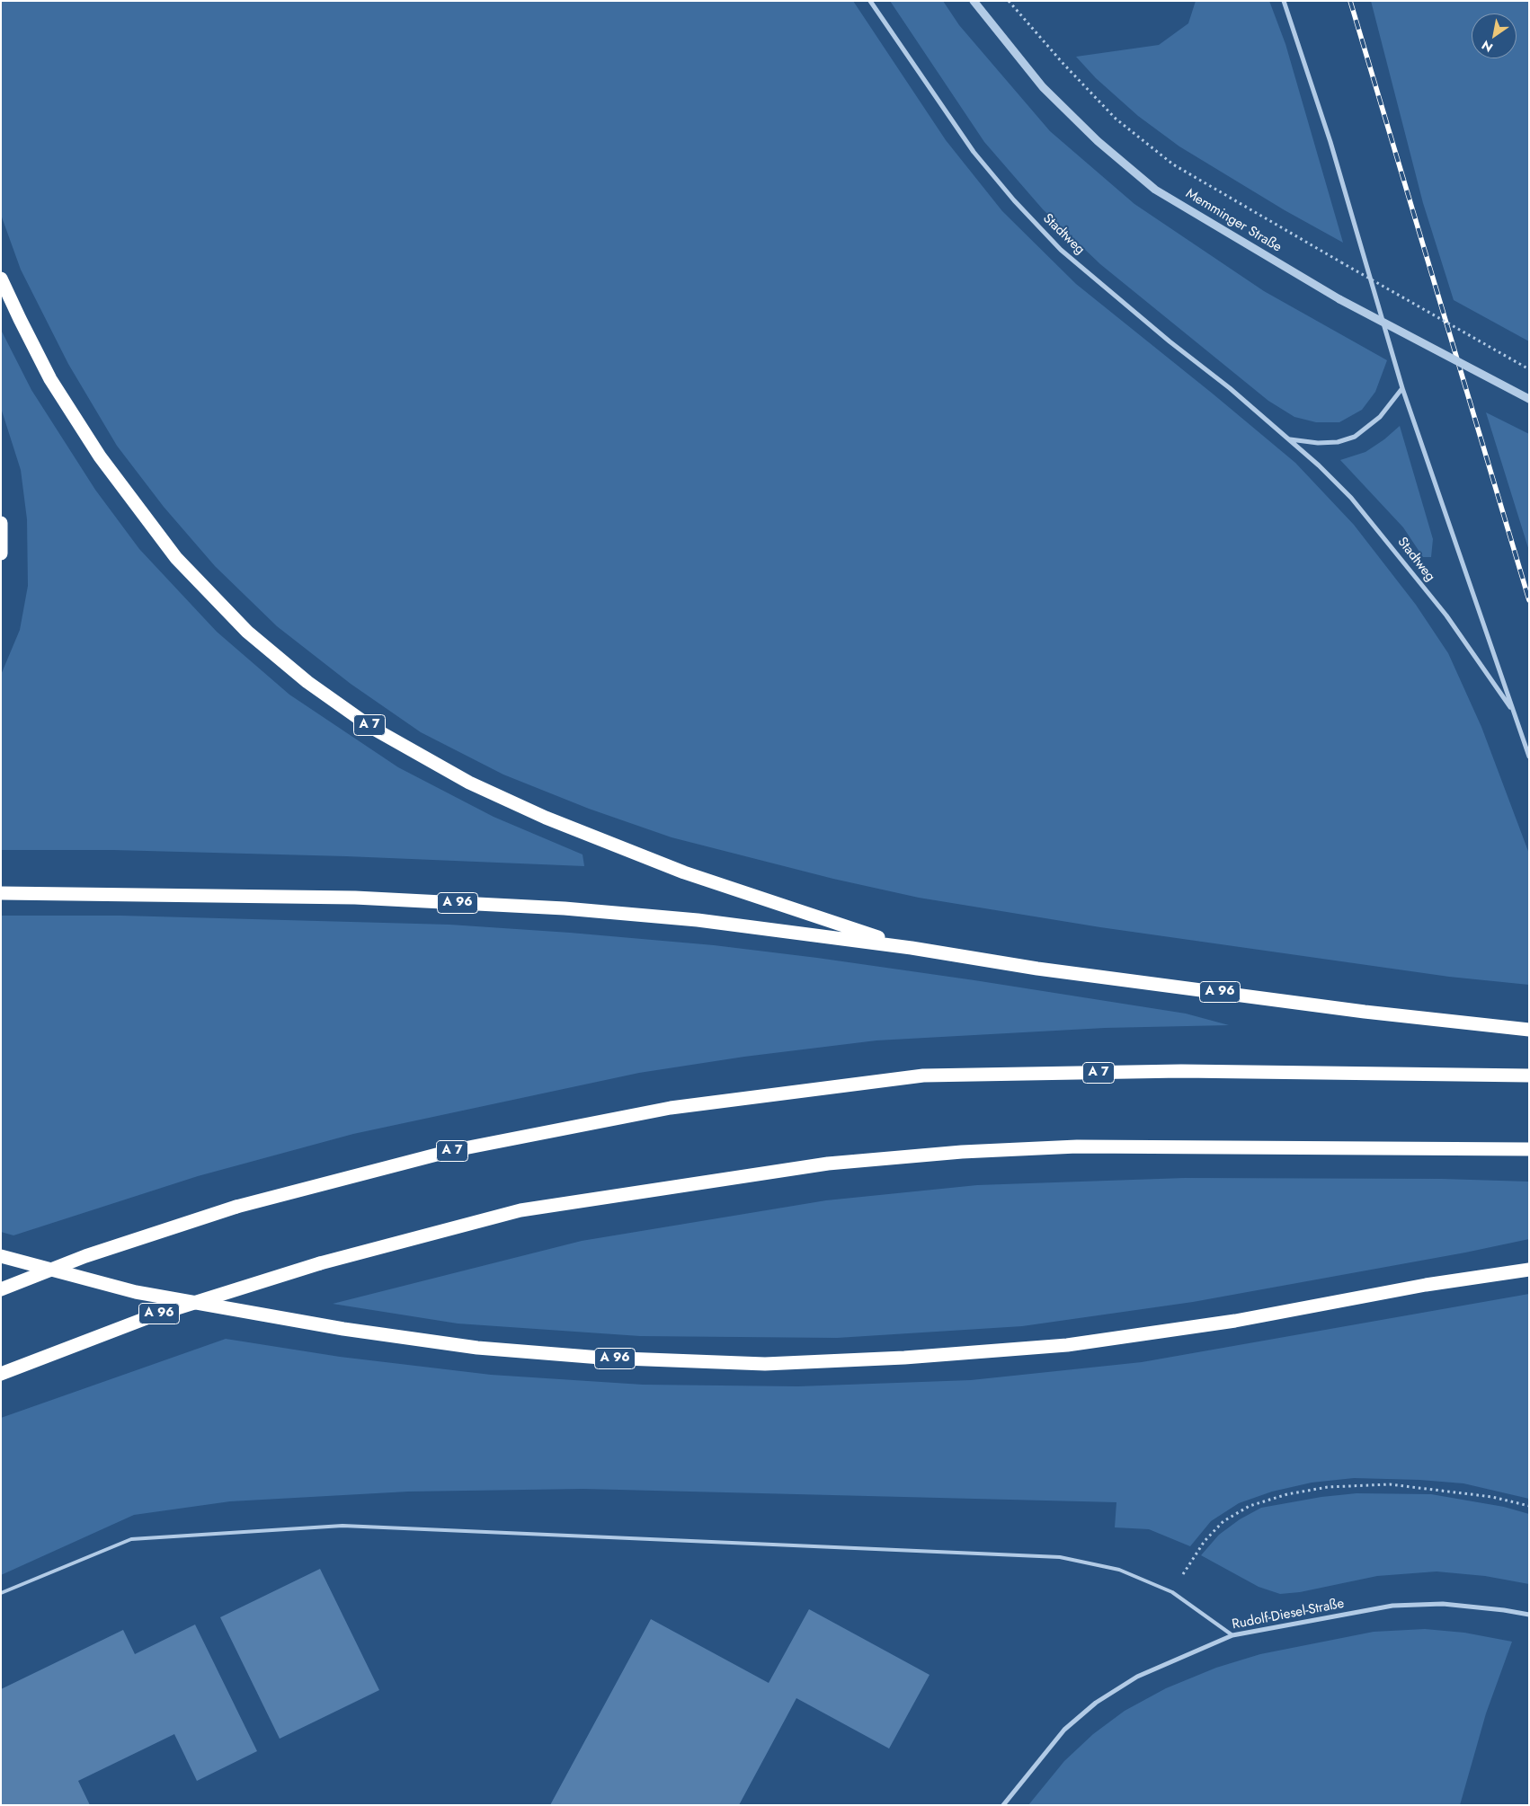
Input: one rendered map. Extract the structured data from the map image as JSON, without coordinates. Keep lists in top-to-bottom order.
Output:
{
  "streets": {
    "highway": ["A 7", "A 96"],
    "street": ["Memminger Straße", "Stadtweg", "Rudolf-Diesel-Straße"]
  },
  "crossings": [
    ["A 7", "A 96"]
  ],
  "north": "bottom left"
}
